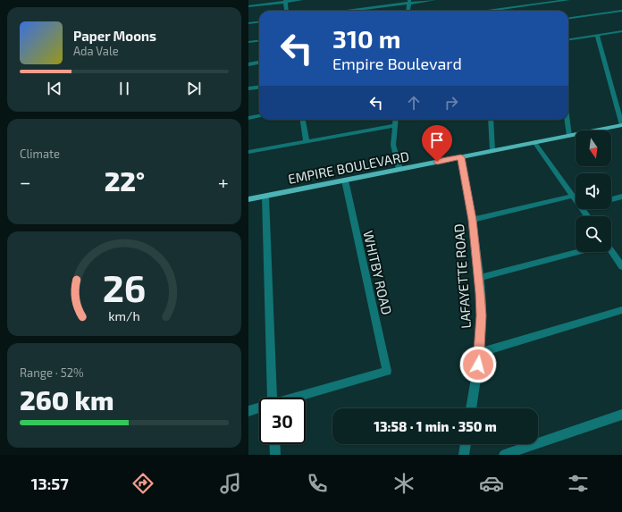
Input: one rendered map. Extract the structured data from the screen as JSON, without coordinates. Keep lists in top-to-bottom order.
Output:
{
  "streets": {
    "main road": ["EMPIRE BOULEVARD"],
    "street": ["WHITBY ROAD", "LAFAYETTE ROAD"]
  },
  "crossings": [
    ["EMPIRE BOULEVARD", "WHITBY ROAD"],
    ["EMPIRE BOULEVARD", "LAFAYETTE ROAD"]
  ],
  "north": "bottom",
  "page": {
    "turn": ["310 m", "Empire Boulevard"],
    "song": ["Paper Moons", "Ada Vale"],
    "tile": [
      "Climate",
      ["Range · 52%", "260 km"]
    ],
    "heat": ["−", "22°", "+"],
    "limit": "30",
    "trip": "13:58 · 1 min · 350 m",
    "tabs": "13:57",
    "gauge": ["26", "km/h"]
  }
}
